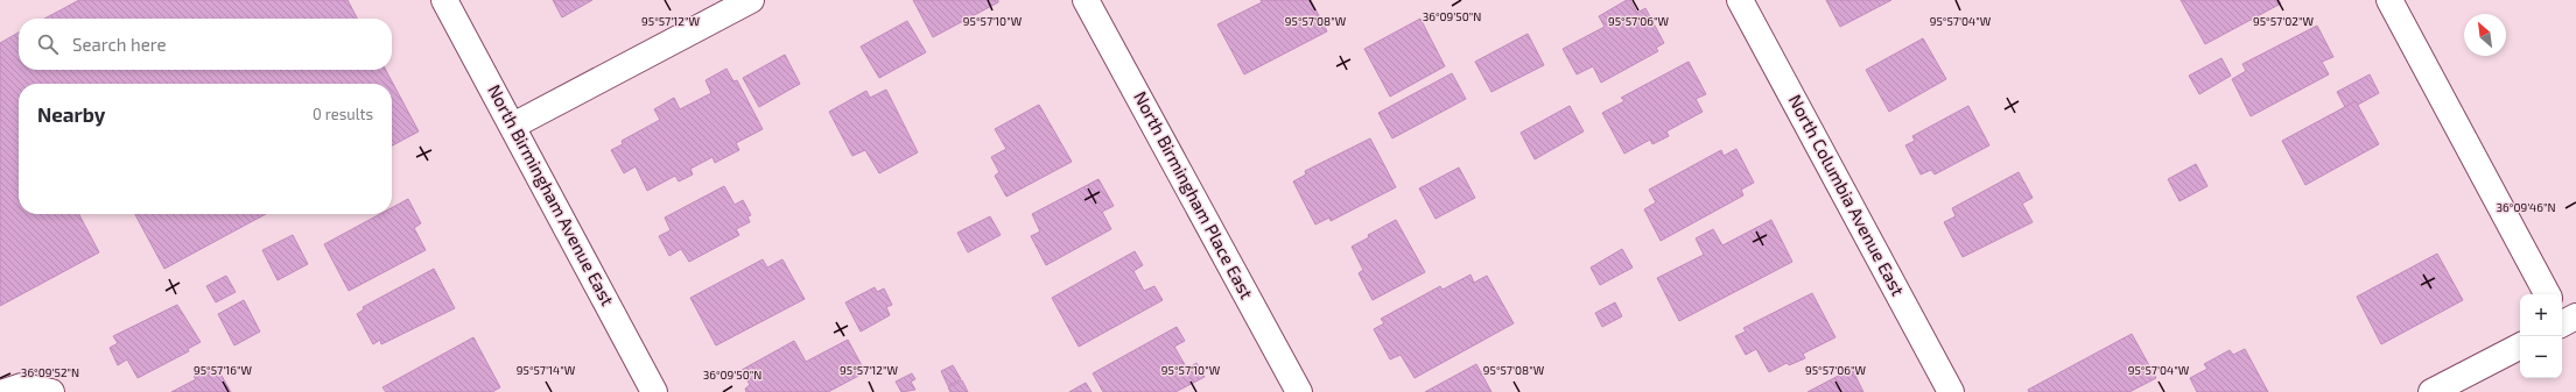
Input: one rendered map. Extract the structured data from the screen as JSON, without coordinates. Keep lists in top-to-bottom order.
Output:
{
  "streets": {
    "street": ["North Birmingham Avenue East", "North Birmingham Place East", "North Columbia Avenue East"]
  },
  "north": "top left",
  "page": {
    "search": "Search here",
    "heading": ["Nearby", "0 results"],
    "map_buttons": ["+", "−"]
  },
  "coordinates": [
    "36°09'50\"N",
    "95°57'12\"W",
    "95°57'10\"W",
    "95°57'08\"W",
    "95°57'06\"W",
    "95°57'04\"W",
    "95°57'02\"W",
    "36°09'46\"N",
    "95°57'16\"W",
    "95°57'14\"W",
    "36°09'52\"N"
  ]
}
